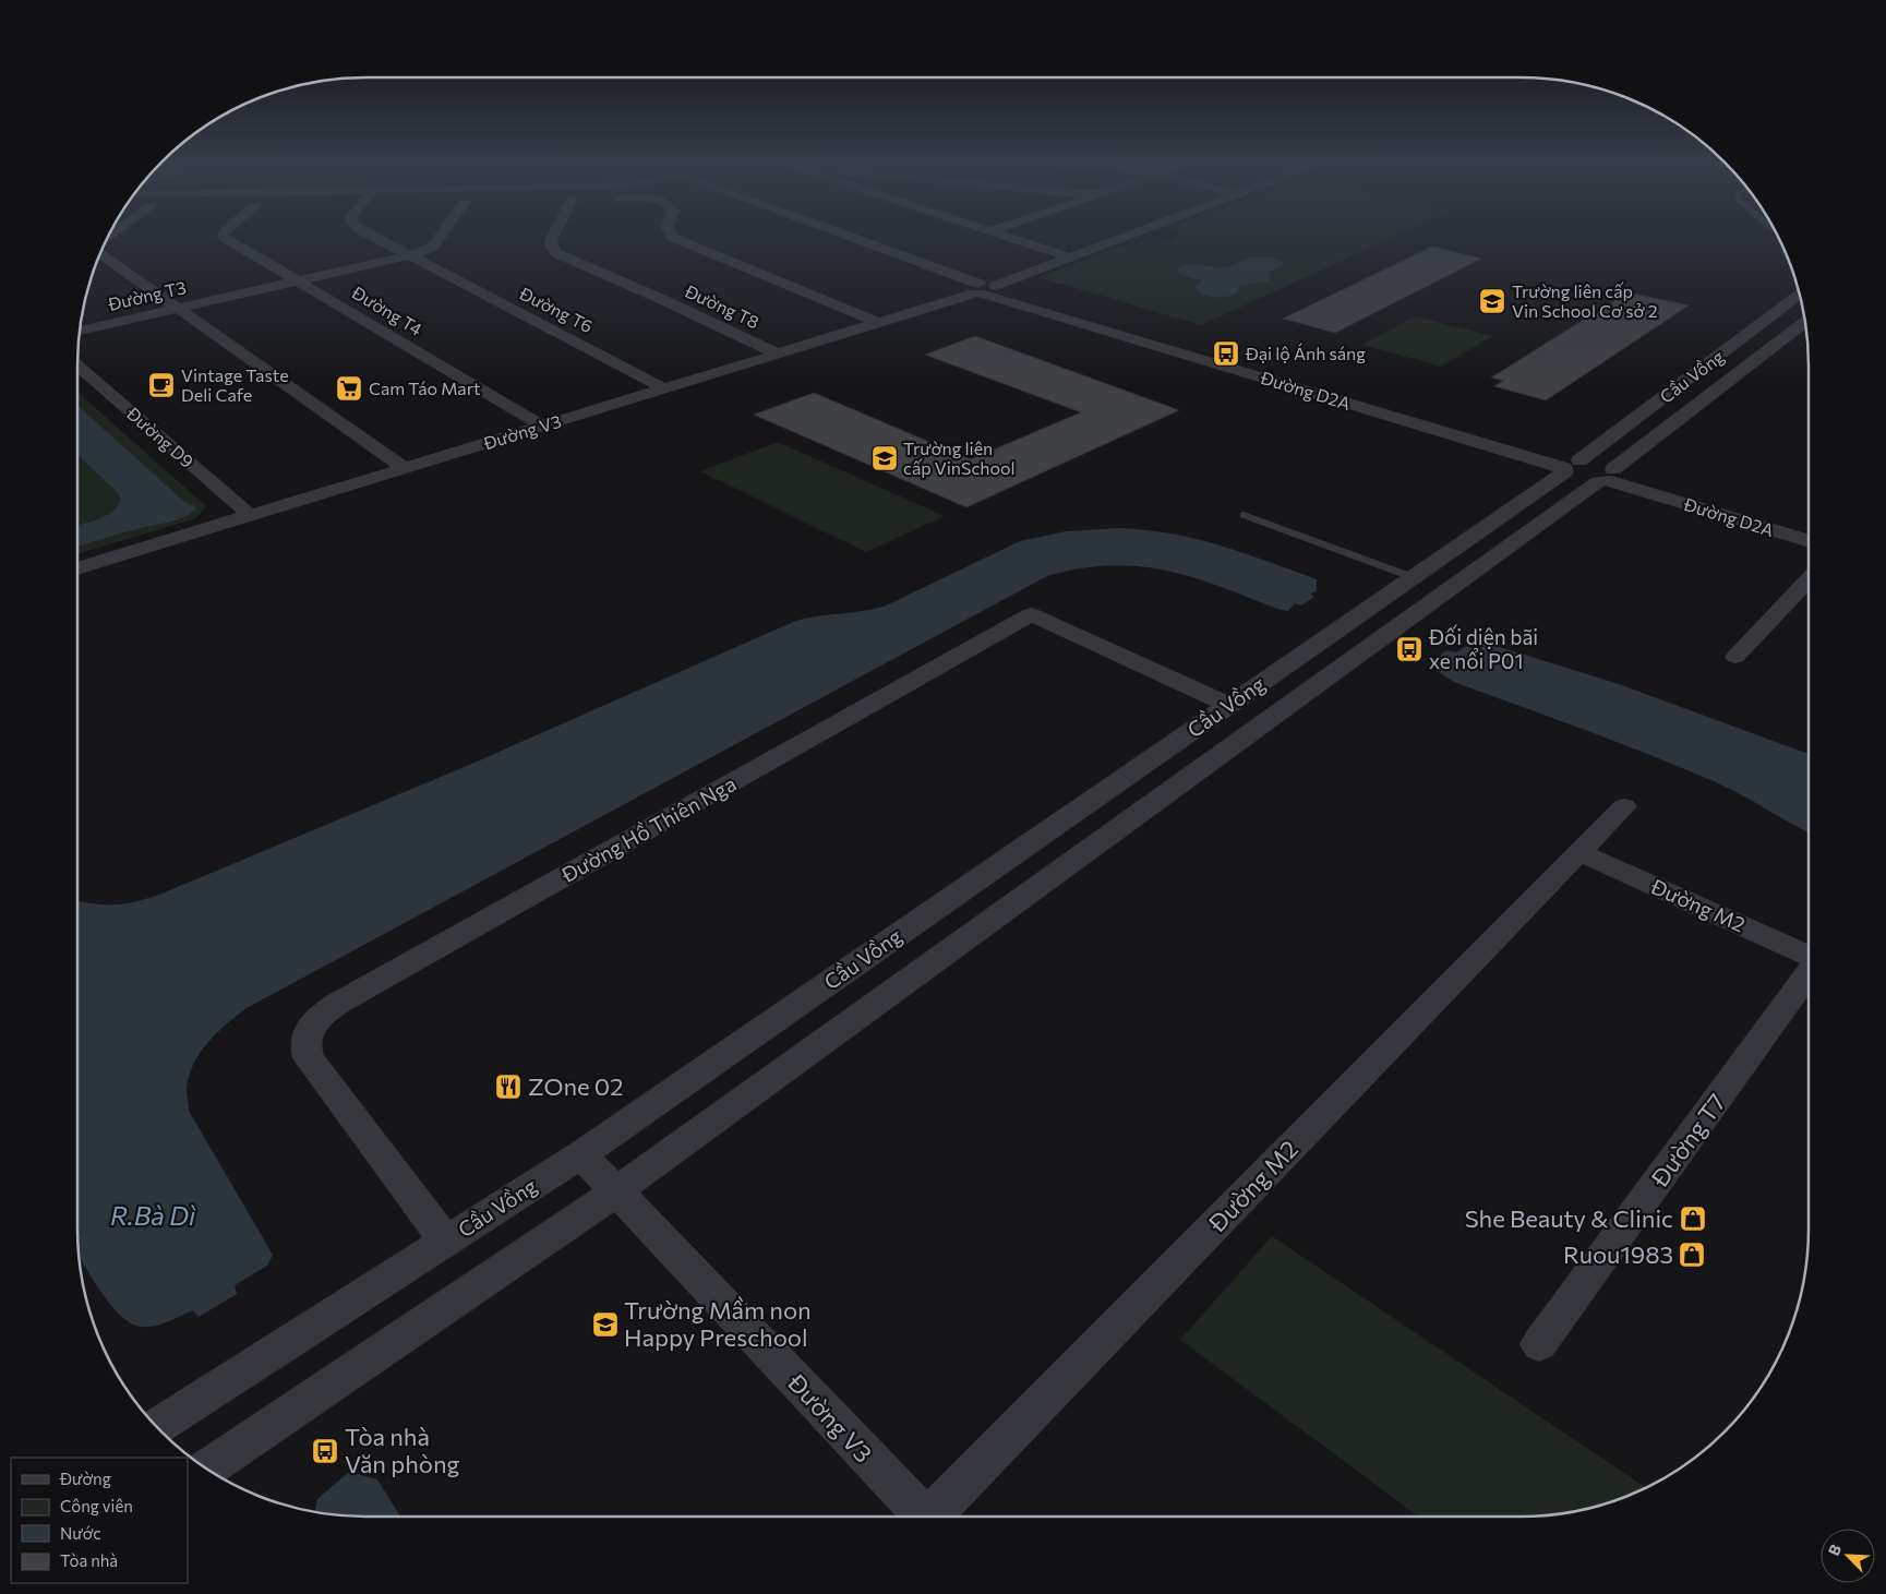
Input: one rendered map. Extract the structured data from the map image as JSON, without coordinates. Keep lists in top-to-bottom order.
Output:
{
  "streets": {
    "street": [
      "Đường T3",
      "Đường T8",
      "Đường T6",
      "Đường T4",
      "Cầu Vồng",
      "Đường D2A",
      "Đường V3",
      "Đường D9",
      "Đường Hồ Thiên Nga",
      "Đường M2",
      "Đường T7"
    ]
  },
  "crossings": [
    ["Đường T3", "Đường T6"],
    ["Đường T3", "Đường T4"],
    ["Đường T8", "Đường V3"],
    ["Đường T6", "Đường V3"],
    ["Đường T4", "Đường V3"],
    ["Cầu Vồng", "Đường D2A"],
    ["Cầu Vồng", "Đường V3"],
    ["Cầu Vồng", "Đường Hồ Thiên Nga"],
    ["Đường D2A", "Đường V3"],
    ["Đường V3", "Đường D9"]
  ],
  "water": ["R.Bà Dì"],
  "places": {
    "school or university": ["Trường liên cấp Vin School Cơ sở 2", "Trường liên cấp VinSchool", "Trường Mầm non Happy Preschool"],
    "bus stop": ["Đại lộ Ánh sáng", "Đối diện bãi xe nổi P01", "Tòa nhà Văn phòng"],
    "cafe": ["Vintage Taste Deli Cafe"],
    "supermarket": ["Cam Táo Mart"],
    "restaurant": ["ZOne 02"],
    "shop": ["She Beauty & Clinic", "Ruou1983"]
  },
  "legend": [
    "Đường",
    "Công viên",
    "Nước",
    "Tòa nhà"
  ],
  "north": "top left"
}
